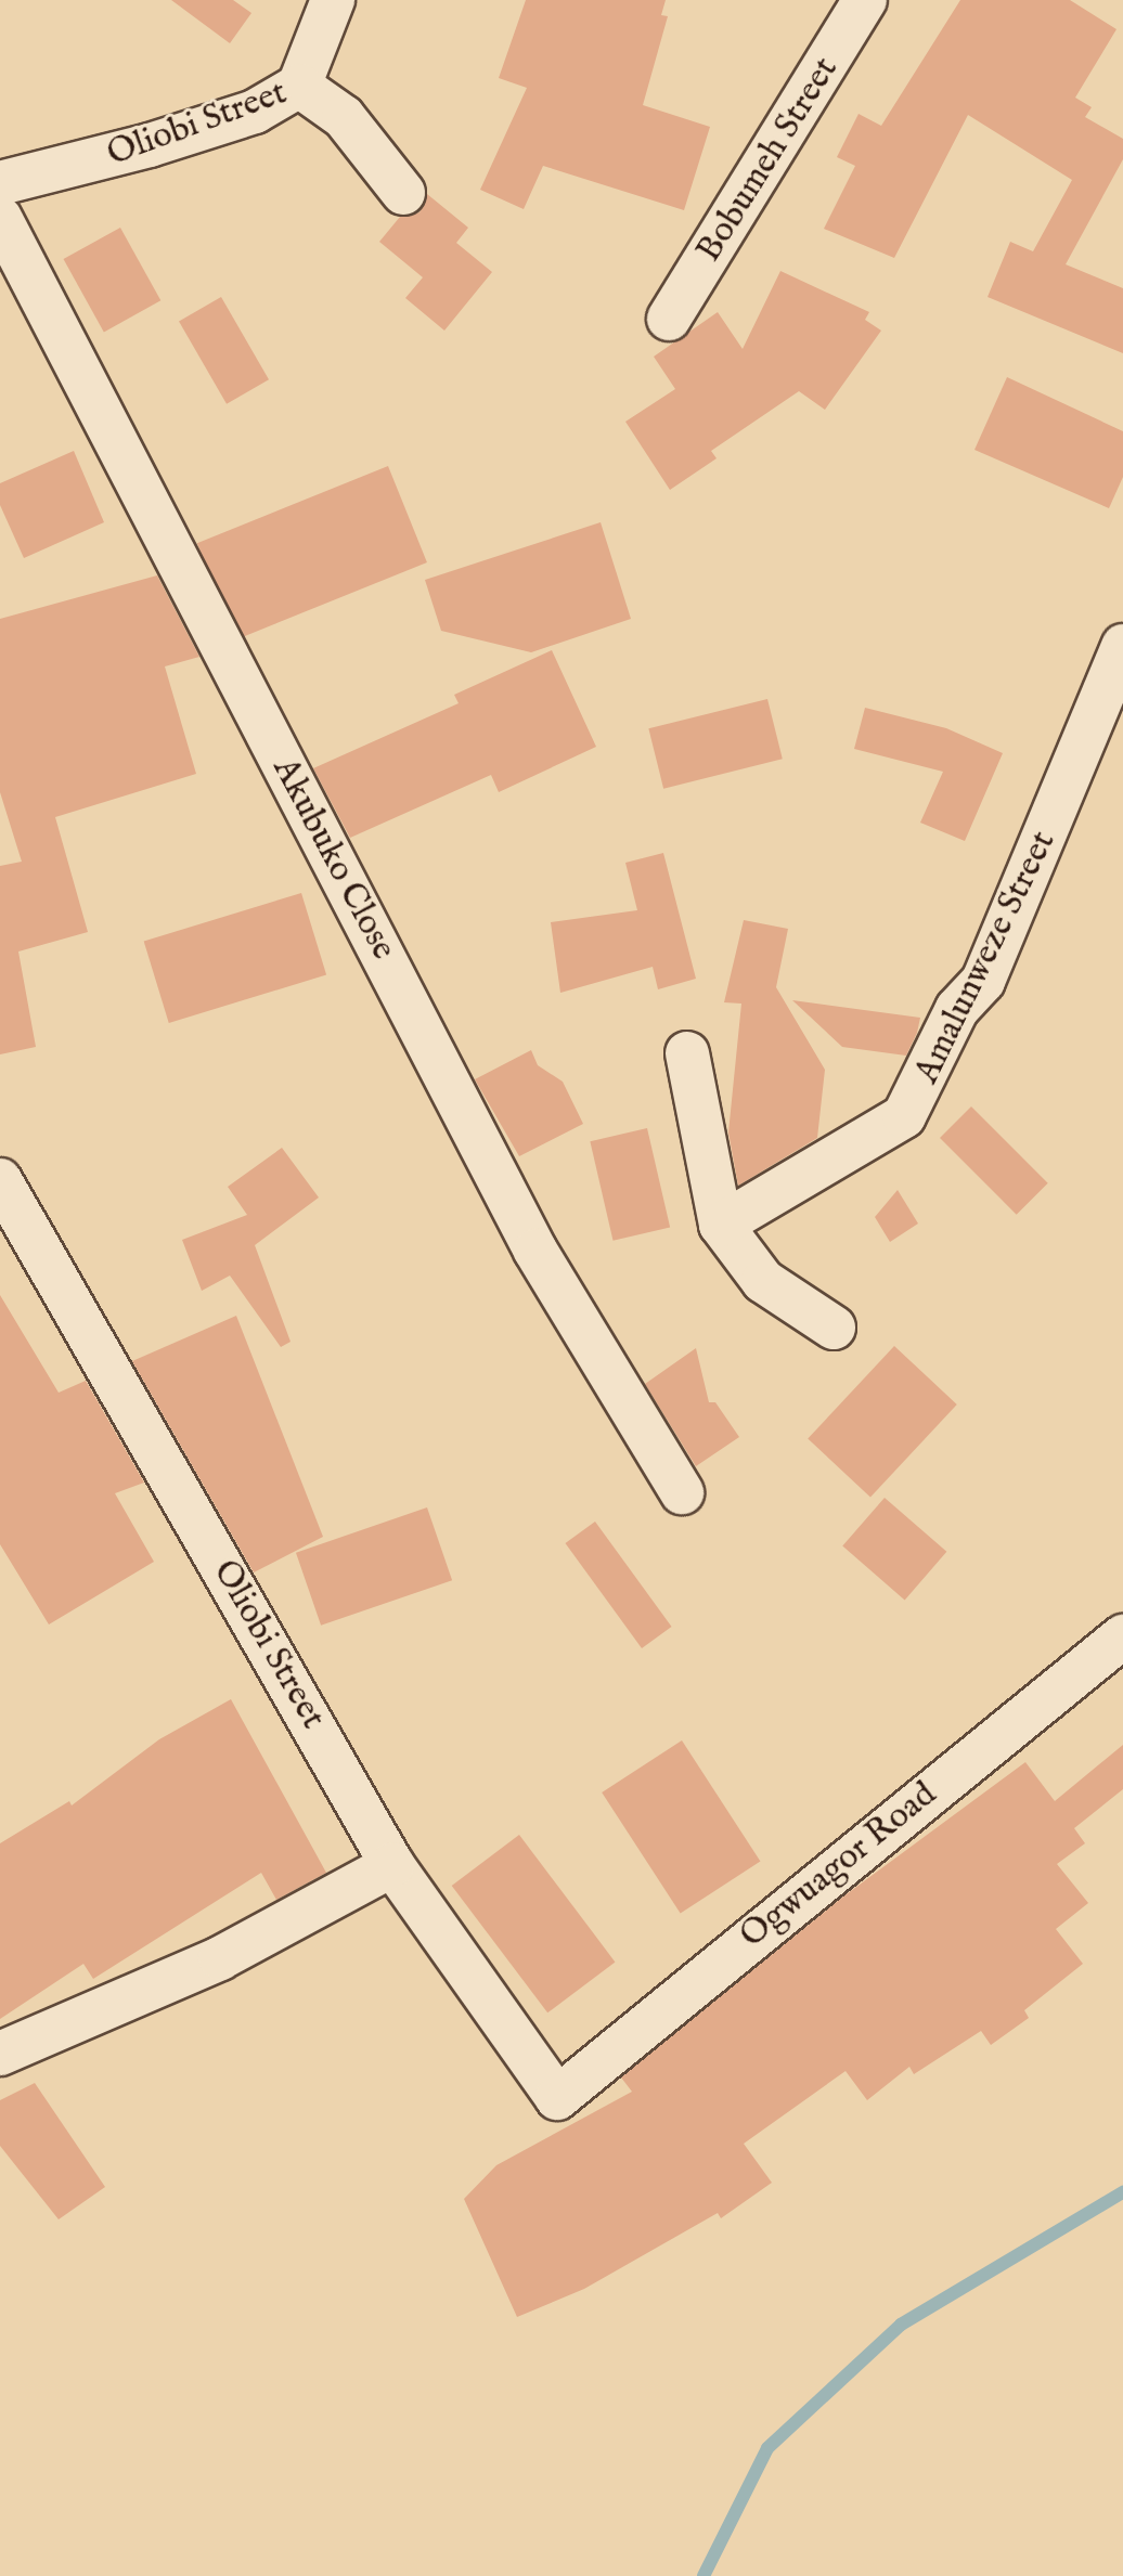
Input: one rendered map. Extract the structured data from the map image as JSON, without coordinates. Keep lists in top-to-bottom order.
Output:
{
  "streets": {
    "street": [
      "Oliobi Street",
      "Bobumeh Street",
      "Akubuko Close",
      "Amalunweze Street",
      "Ogwuagor Road"
    ]
  },
  "crossings": [
    ["Oliobi Street", "Ogwuagor Road"]
  ]
}
